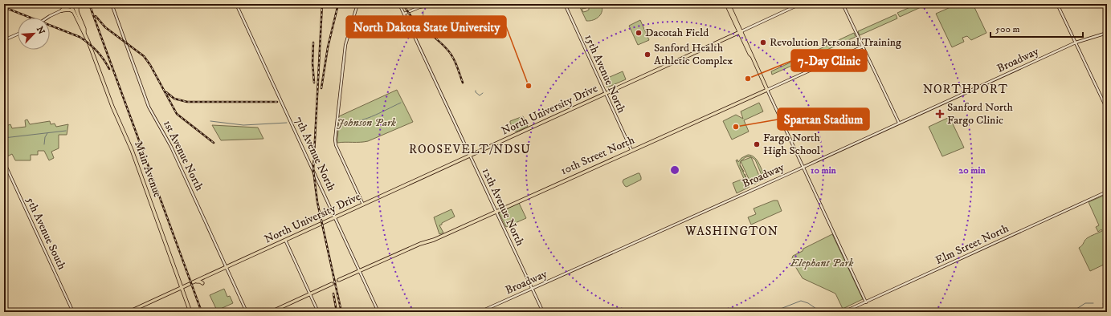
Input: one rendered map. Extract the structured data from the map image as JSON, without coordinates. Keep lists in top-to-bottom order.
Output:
{
  "streets": {
    "main road": ["North University Drive", "10th Street North", "Main Avenue"],
    "street": [
      "Broadway",
      "15th Avenue North",
      "7th Avenue North",
      "1st Avenue North",
      "12th Avenue North",
      "5th Avenue South",
      "Elm Street North"
    ]
  },
  "crossings": [
    ["Broadway", "12th Avenue North"],
    ["15th Avenue North", "North University Drive"],
    ["15th Avenue North", "10th Street North"],
    ["North University Drive", "7th Avenue North"],
    ["North University Drive", "1st Avenue North"],
    ["North University Drive", "Main Avenue"],
    ["North University Drive", "12th Avenue North"],
    ["7th Avenue North", "10th Street North"],
    ["10th Street North", "12th Avenue North"]
  ],
  "districts": ["NORTHPORT", "ROOSEVELT/NDSU", "WASHINGTON"],
  "parks": ["Johnson Park", "Elephant Park"],
  "places": {
    "other": [
      "Dacotah Field",
      "Revolution Personal Training",
      "Sanford Health Athletic Complex",
      "7-Day Clinic",
      "North Dakota State University",
      "Spartan Stadium",
      "Fargo North High School"
    ],
    "health": ["Sanford North Fargo Clinic"]
  },
  "scale_bar": "500 m",
  "north": "top right",
  "rings": ["10 min", "20 min"]
}
